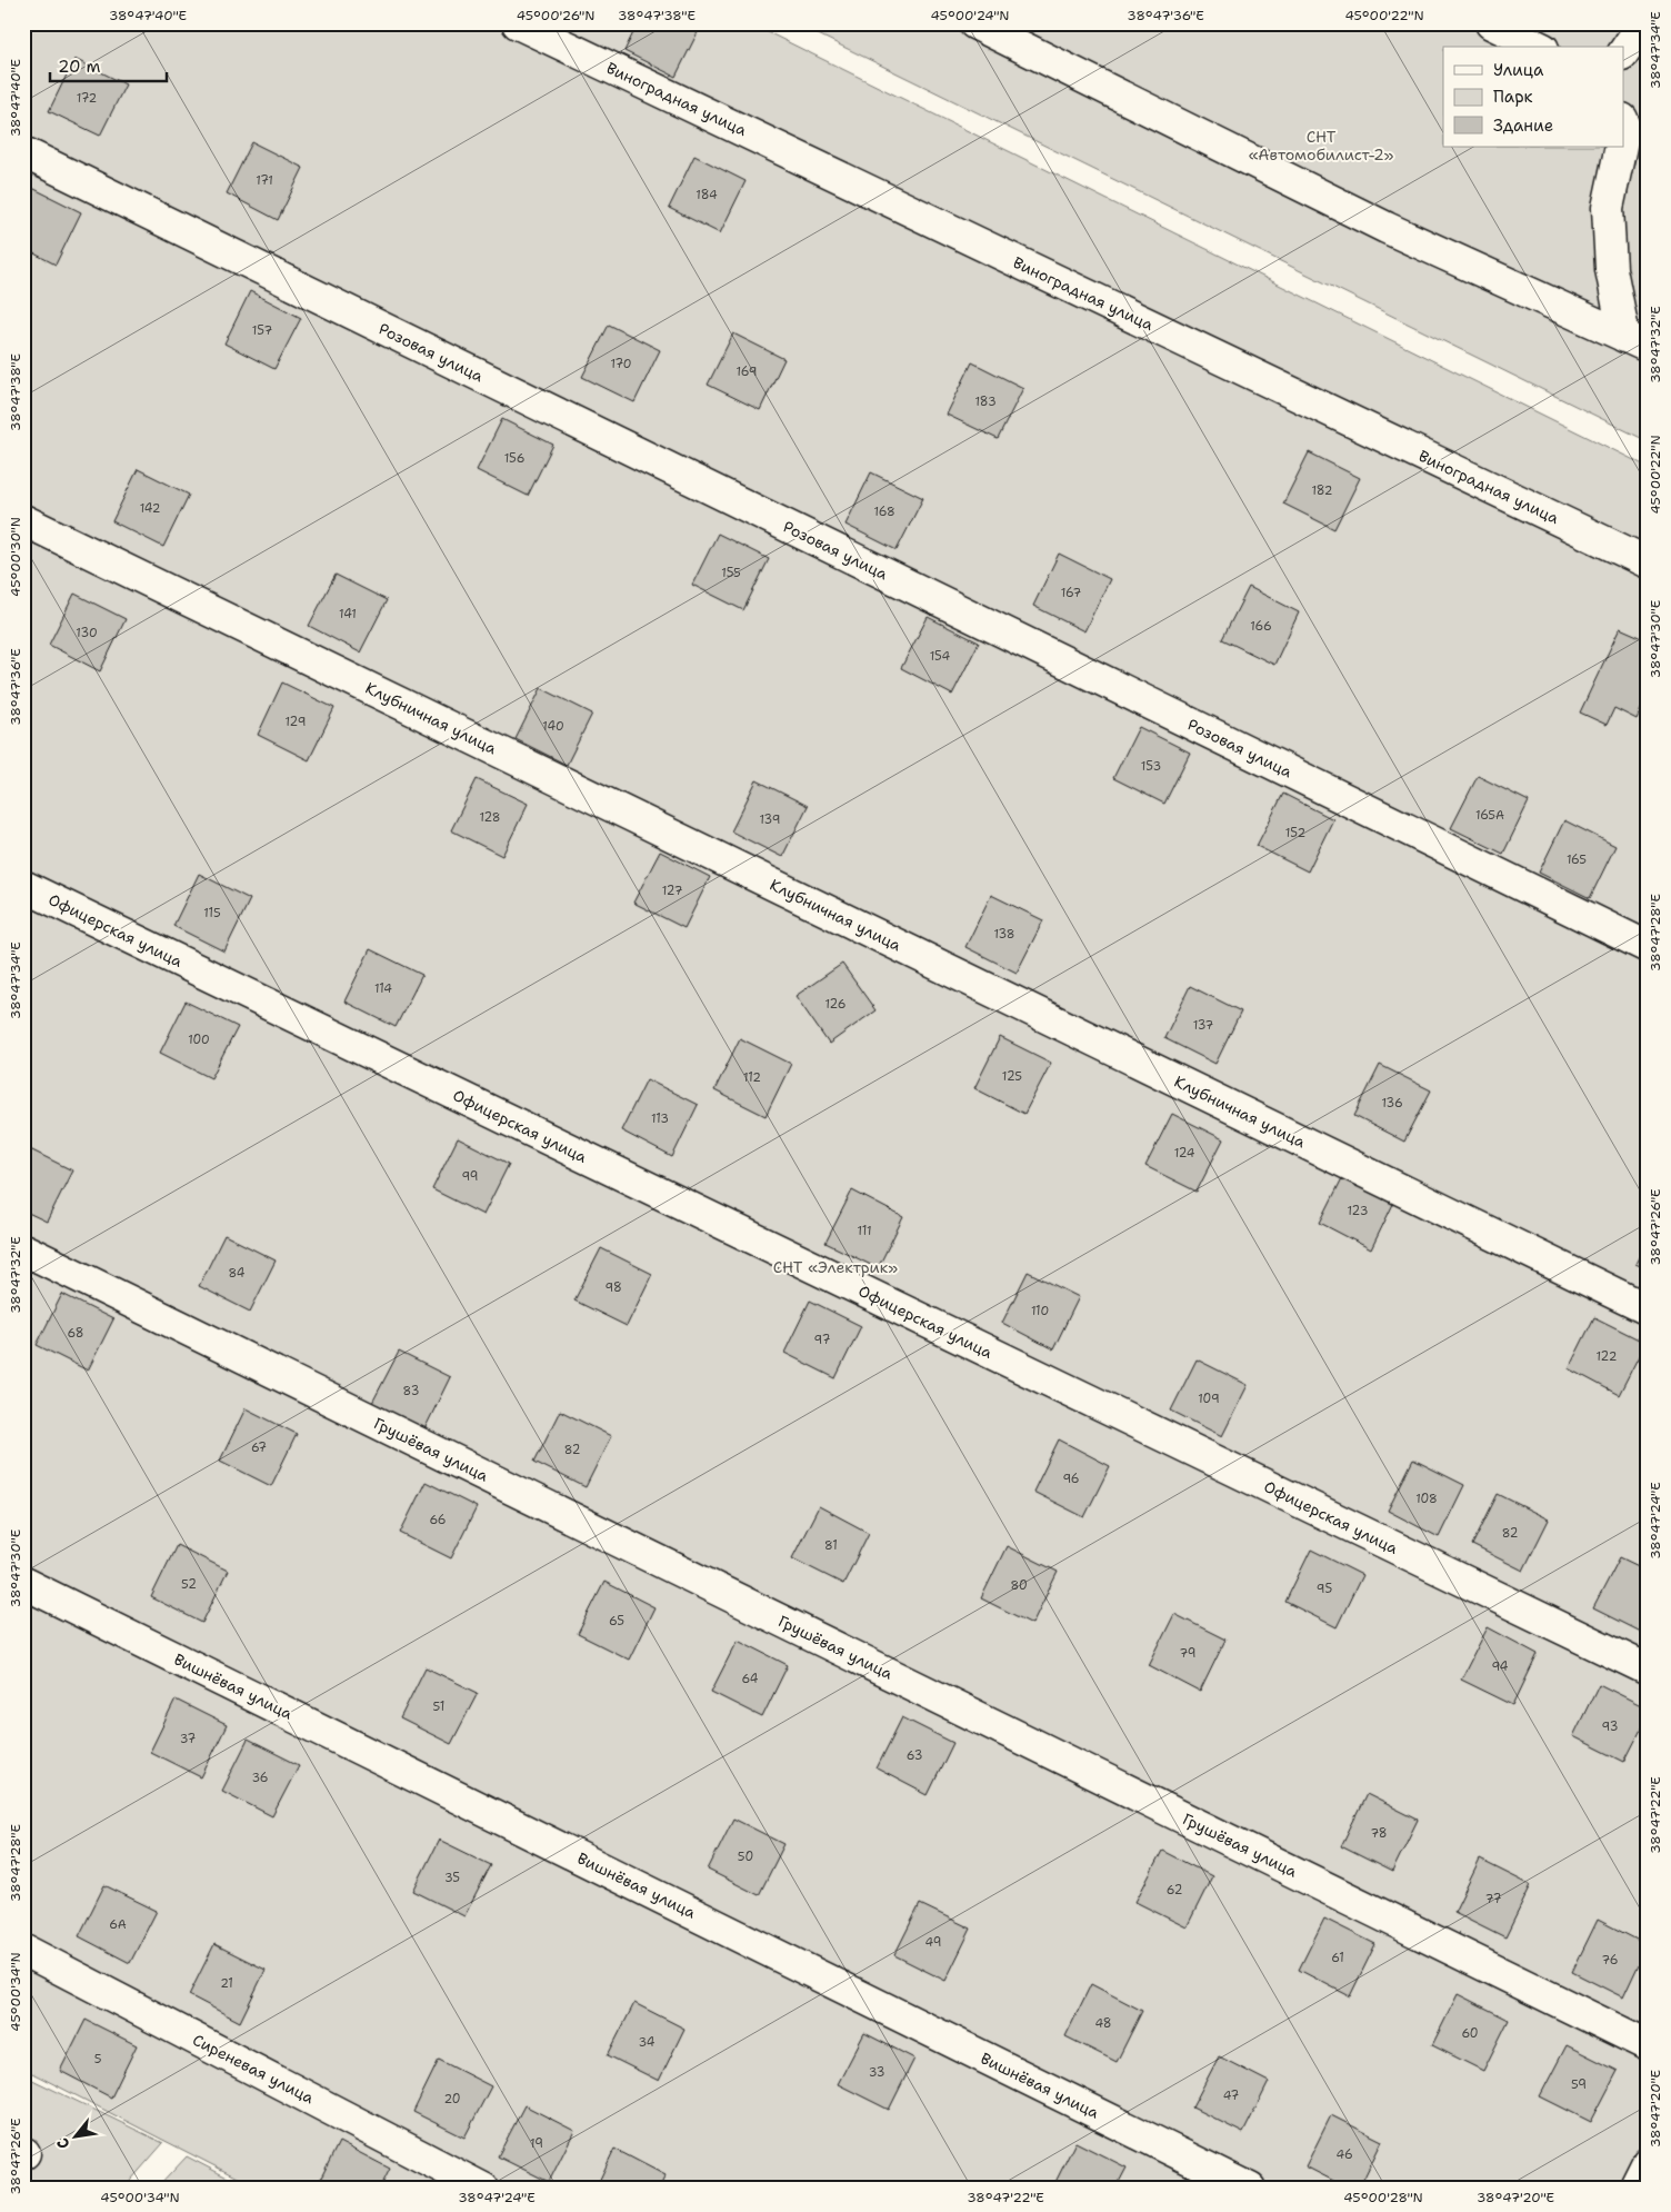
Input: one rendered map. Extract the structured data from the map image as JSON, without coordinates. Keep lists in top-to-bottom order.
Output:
{
  "streets": {
    "street": [
      "Виноградная улица",
      "Розовая улица",
      "Клубничная улица",
      "Офицерская улица",
      "Грушёвая улица",
      "Вишнёвая улица",
      "Сиреневая улица"
    ]
  },
  "parks": ["СНТ «Автомобилист-2»", "СНТ «Электрик»"],
  "house_numbers": [
    "172",
    "171",
    "184",
    "157",
    "170",
    "169",
    "183",
    "156",
    "182",
    "142",
    "168",
    "155",
    "167",
    "141",
    "166",
    "130",
    "154",
    "129",
    "140",
    "153",
    "165А",
    "128",
    "139",
    "152",
    "165",
    "127",
    "115",
    "138",
    "114",
    "126",
    "137",
    "100",
    "125",
    "112",
    "136",
    "113",
    "124",
    "99",
    "123",
    "111",
    "84",
    "98",
    "110",
    "68",
    "97",
    "122",
    "83",
    "109",
    "67",
    "82",
    "96",
    "108",
    "66",
    "82",
    "81",
    "52",
    "80",
    "95",
    "65",
    "79",
    "94",
    "64",
    "51",
    "93",
    "37",
    "63",
    "36",
    "78",
    "50",
    "35",
    "62",
    "77",
    "6А",
    "49",
    "61",
    "76",
    "21",
    "48",
    "60",
    "34",
    "5",
    "33",
    "59",
    "47",
    "20",
    "19",
    "46"
  ],
  "legend": ["Улица", "Парк", "Здание"],
  "scale_bar": "20 m",
  "north": "bottom left",
  "coordinates": [
    "38°47'40\"E",
    "45°00'26\"N",
    "38°47'38\"E",
    "45°00'24\"N",
    "38°47'36\"E",
    "45°00'22\"N",
    "38°47'34\"E",
    "38°47'32\"E",
    "45°00'30\"N",
    "38°47'30\"E",
    "38°47'28\"E",
    "38°47'26\"E",
    "38°47'24\"E",
    "38°47'22\"E",
    "45°00'34\"N",
    "38°47'20\"E",
    "45°00'28\"N"
  ]
}
